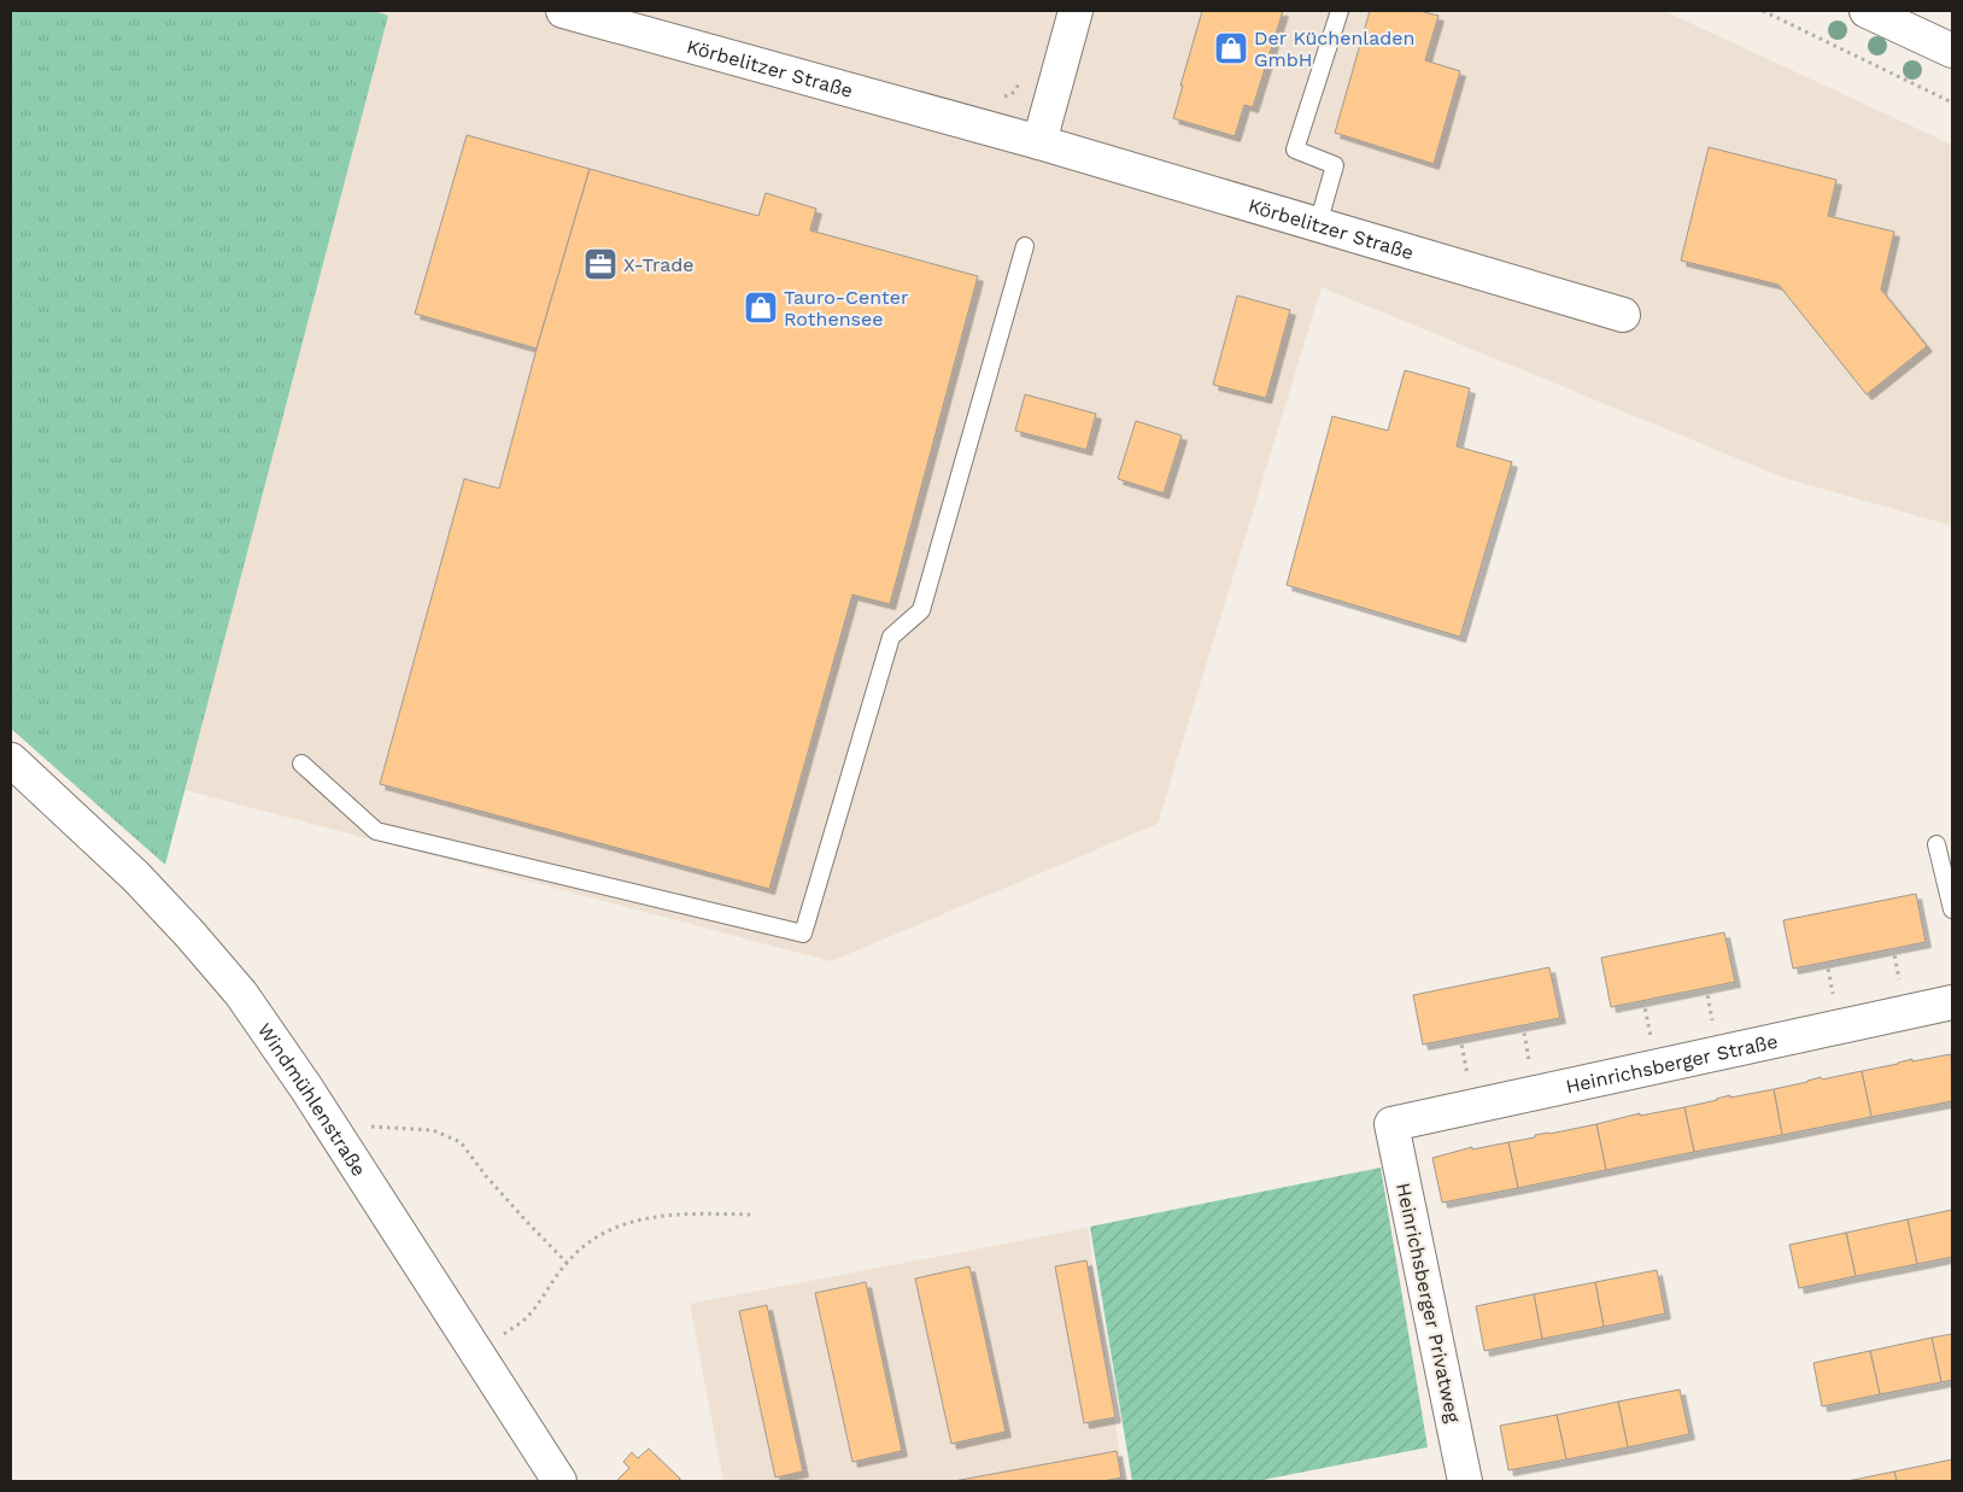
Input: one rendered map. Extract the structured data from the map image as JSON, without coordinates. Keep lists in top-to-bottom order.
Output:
{
  "streets": {
    "street": [
      "Körbelitzer Straße",
      "Heinrichsberger Straße",
      "Windmühlenstraße",
      "Heinrichsberger Privatweg"
    ]
  },
  "crossings": [
    ["Heinrichsberger Straße", "Heinrichsberger Privatweg"]
  ],
  "places": {
    "shop": ["Der Küchenladen GmbH", "Tauro-Center Rothensee"],
    "office": ["X-Trade"]
  }
}
